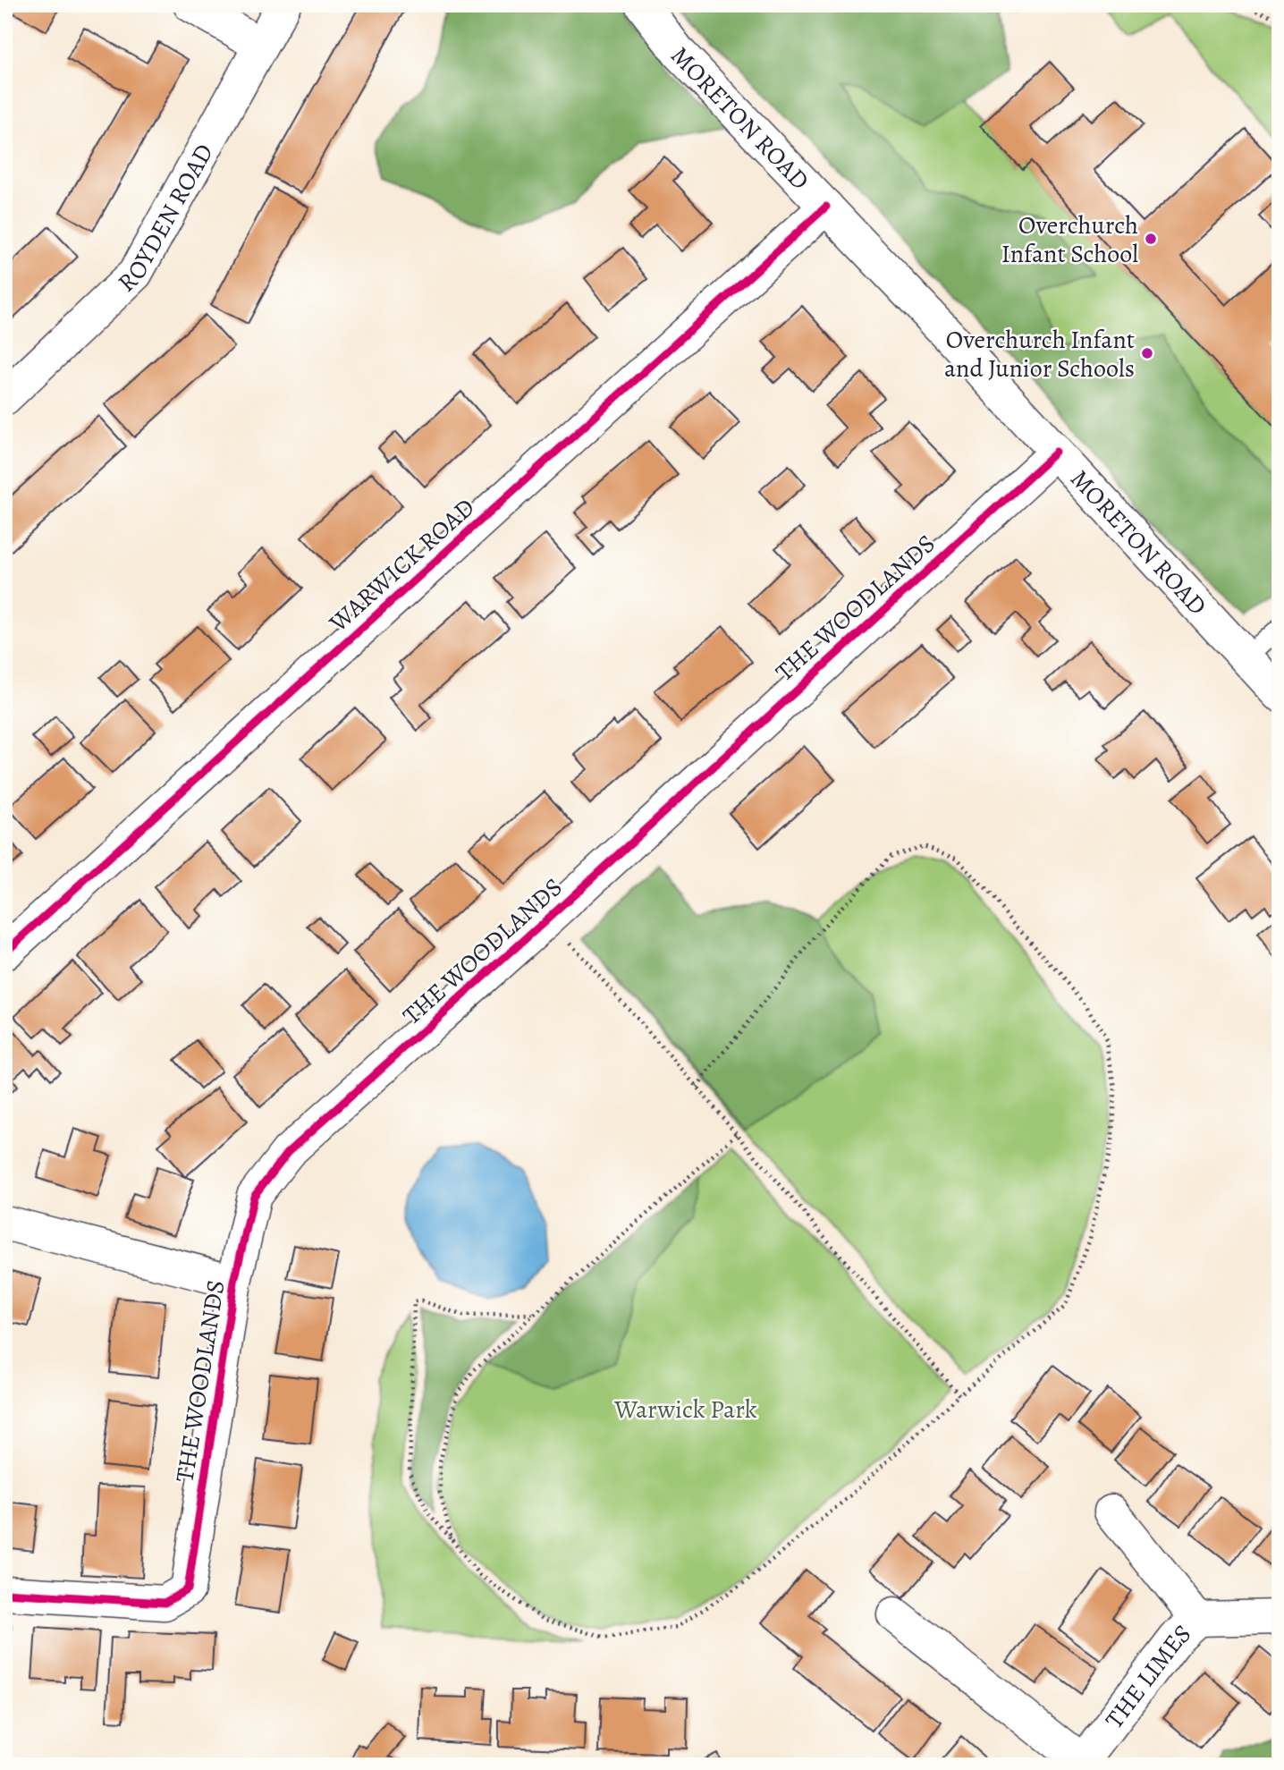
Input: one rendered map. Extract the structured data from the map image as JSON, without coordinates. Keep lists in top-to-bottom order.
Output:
{
  "streets": {
    "street": [
      "MORETON ROAD",
      "ROYDEN ROAD",
      "WARWICK ROAD",
      "THE WOODLANDS",
      "THE LIMES"
    ]
  },
  "crossings": [
    ["MORETON ROAD", "WARWICK ROAD"],
    ["MORETON ROAD", "THE WOODLANDS"]
  ],
  "parks": ["Warwick Park"],
  "places": ["Overchurch Infant School", "Overchurch Infant and Junior Schools"]
}
